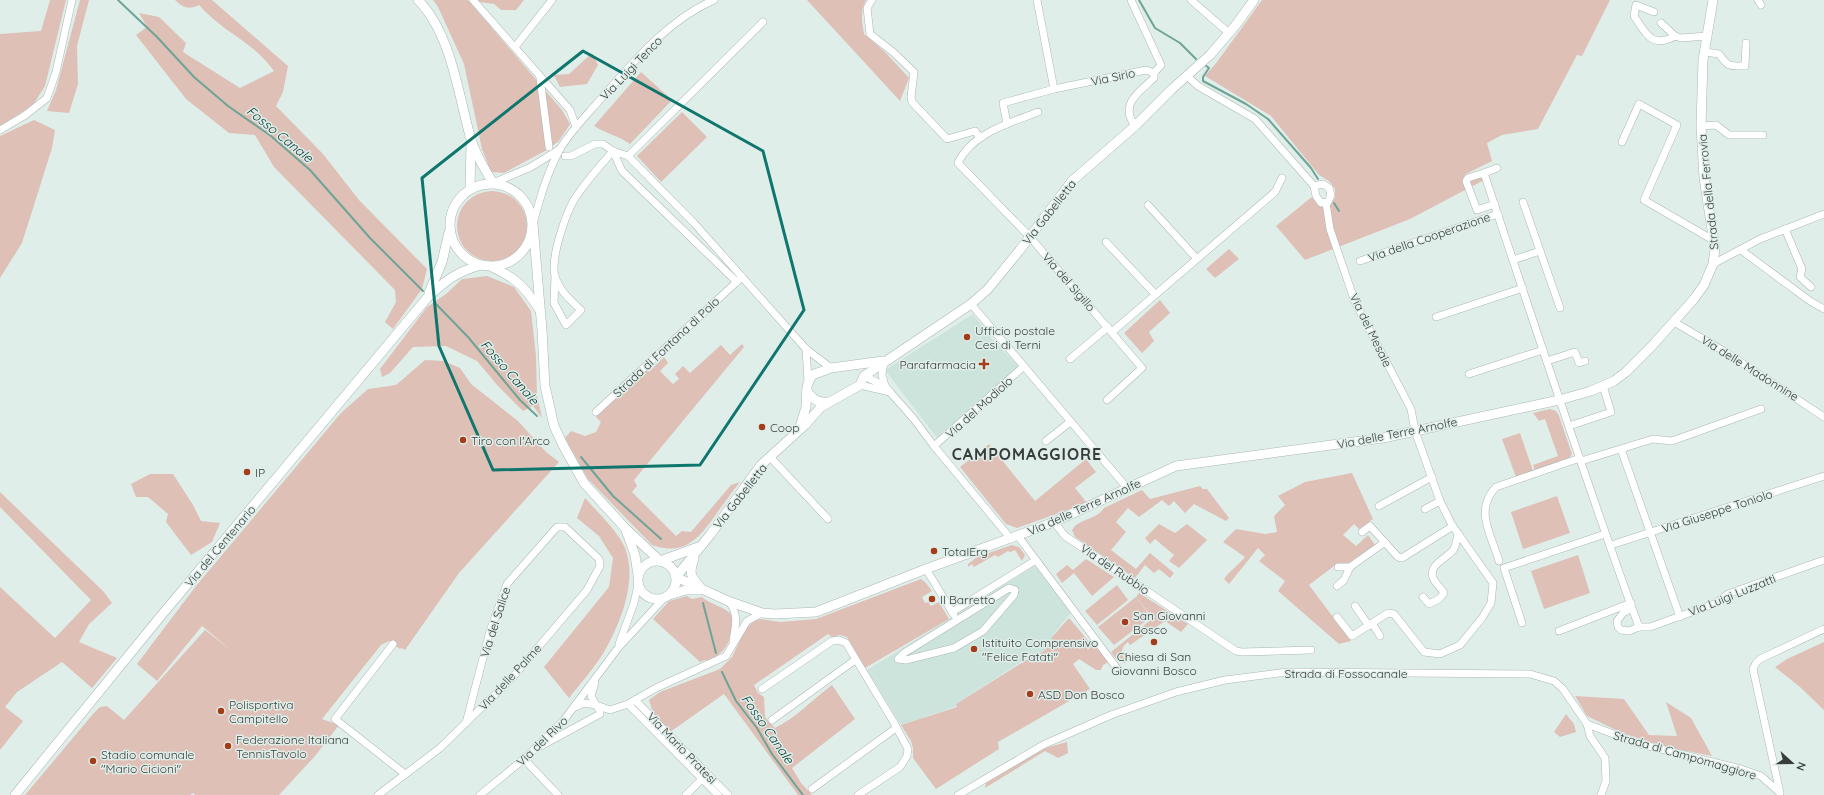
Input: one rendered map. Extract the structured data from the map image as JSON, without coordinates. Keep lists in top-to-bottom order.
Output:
{
  "streets": {
    "street": [
      "Via Luigi Tenco",
      "Via Sirio",
      "Strada della Ferrovia",
      "Via Gabelletta",
      "Via della Cooperazione",
      "Via del Sigillo",
      "Via del Mesale",
      "Strada di Fontana di Polo",
      "Via delle Madonnine",
      "Via del Modiolo",
      "Via delle Terre Arnolfe",
      "Via Giuseppe Toniolo",
      "Via del Centenario",
      "Via del Rubbio",
      "Via Luigi Luzzatti",
      "Via del Salice",
      "Strada di Fossocanale",
      "Via delle Palme",
      "Via del Rivo",
      "Via Mario Pratesi",
      "Strada di Campomaggiore"
    ]
  },
  "crossings": [
    ["Via Luigi Tenco", "Via del Centenario"],
    ["Via Sirio", "Via Gabelletta"],
    ["Strada della Ferrovia", "Via delle Terre Arnolfe"],
    ["Via Gabelletta", "Via del Sigillo"],
    ["Via Gabelletta", "Via del Mesale"],
    ["Via Gabelletta", "Via del Modiolo"],
    ["Via Gabelletta", "Via delle Terre Arnolfe"],
    ["Via della Cooperazione", "Via delle Terre Arnolfe"],
    ["Via della Cooperazione", "Via Giuseppe Toniolo"],
    ["Via della Cooperazione", "Via Luigi Luzzatti"],
    ["Via del Mesale", "Via delle Terre Arnolfe"],
    ["Via delle Madonnine", "Via delle Terre Arnolfe"],
    ["Via del Modiolo", "Via delle Terre Arnolfe"],
    ["Via delle Terre Arnolfe", "Via del Rubbio"],
    ["Via del Salice", "Via delle Palme"],
    ["Strada di Fossocanale", "Strada di Campomaggiore"]
  ],
  "districts": ["CAMPOMAGGIORE"],
  "water": ["Fosso Canale"],
  "places": {
    "other": [
      "Ufficio postale Cesi di Terni",
      "Coop",
      "Tiro con l'Arco",
      "IP",
      "TotalErg",
      "Il Barretto",
      "San Giovanni Bosco",
      "Chiesa di San Giovanni Bosco",
      "Istituito Comprensivo \"Felice Fatati\"",
      "ASD Don Bosco",
      "Polisportiva Campitello",
      "Federazione Italiana TennisTavolo",
      "Stadio comunale \"Mario Cicioni\""
    ],
    "health": ["Parafarmacia"]
  },
  "north": "right"
}
